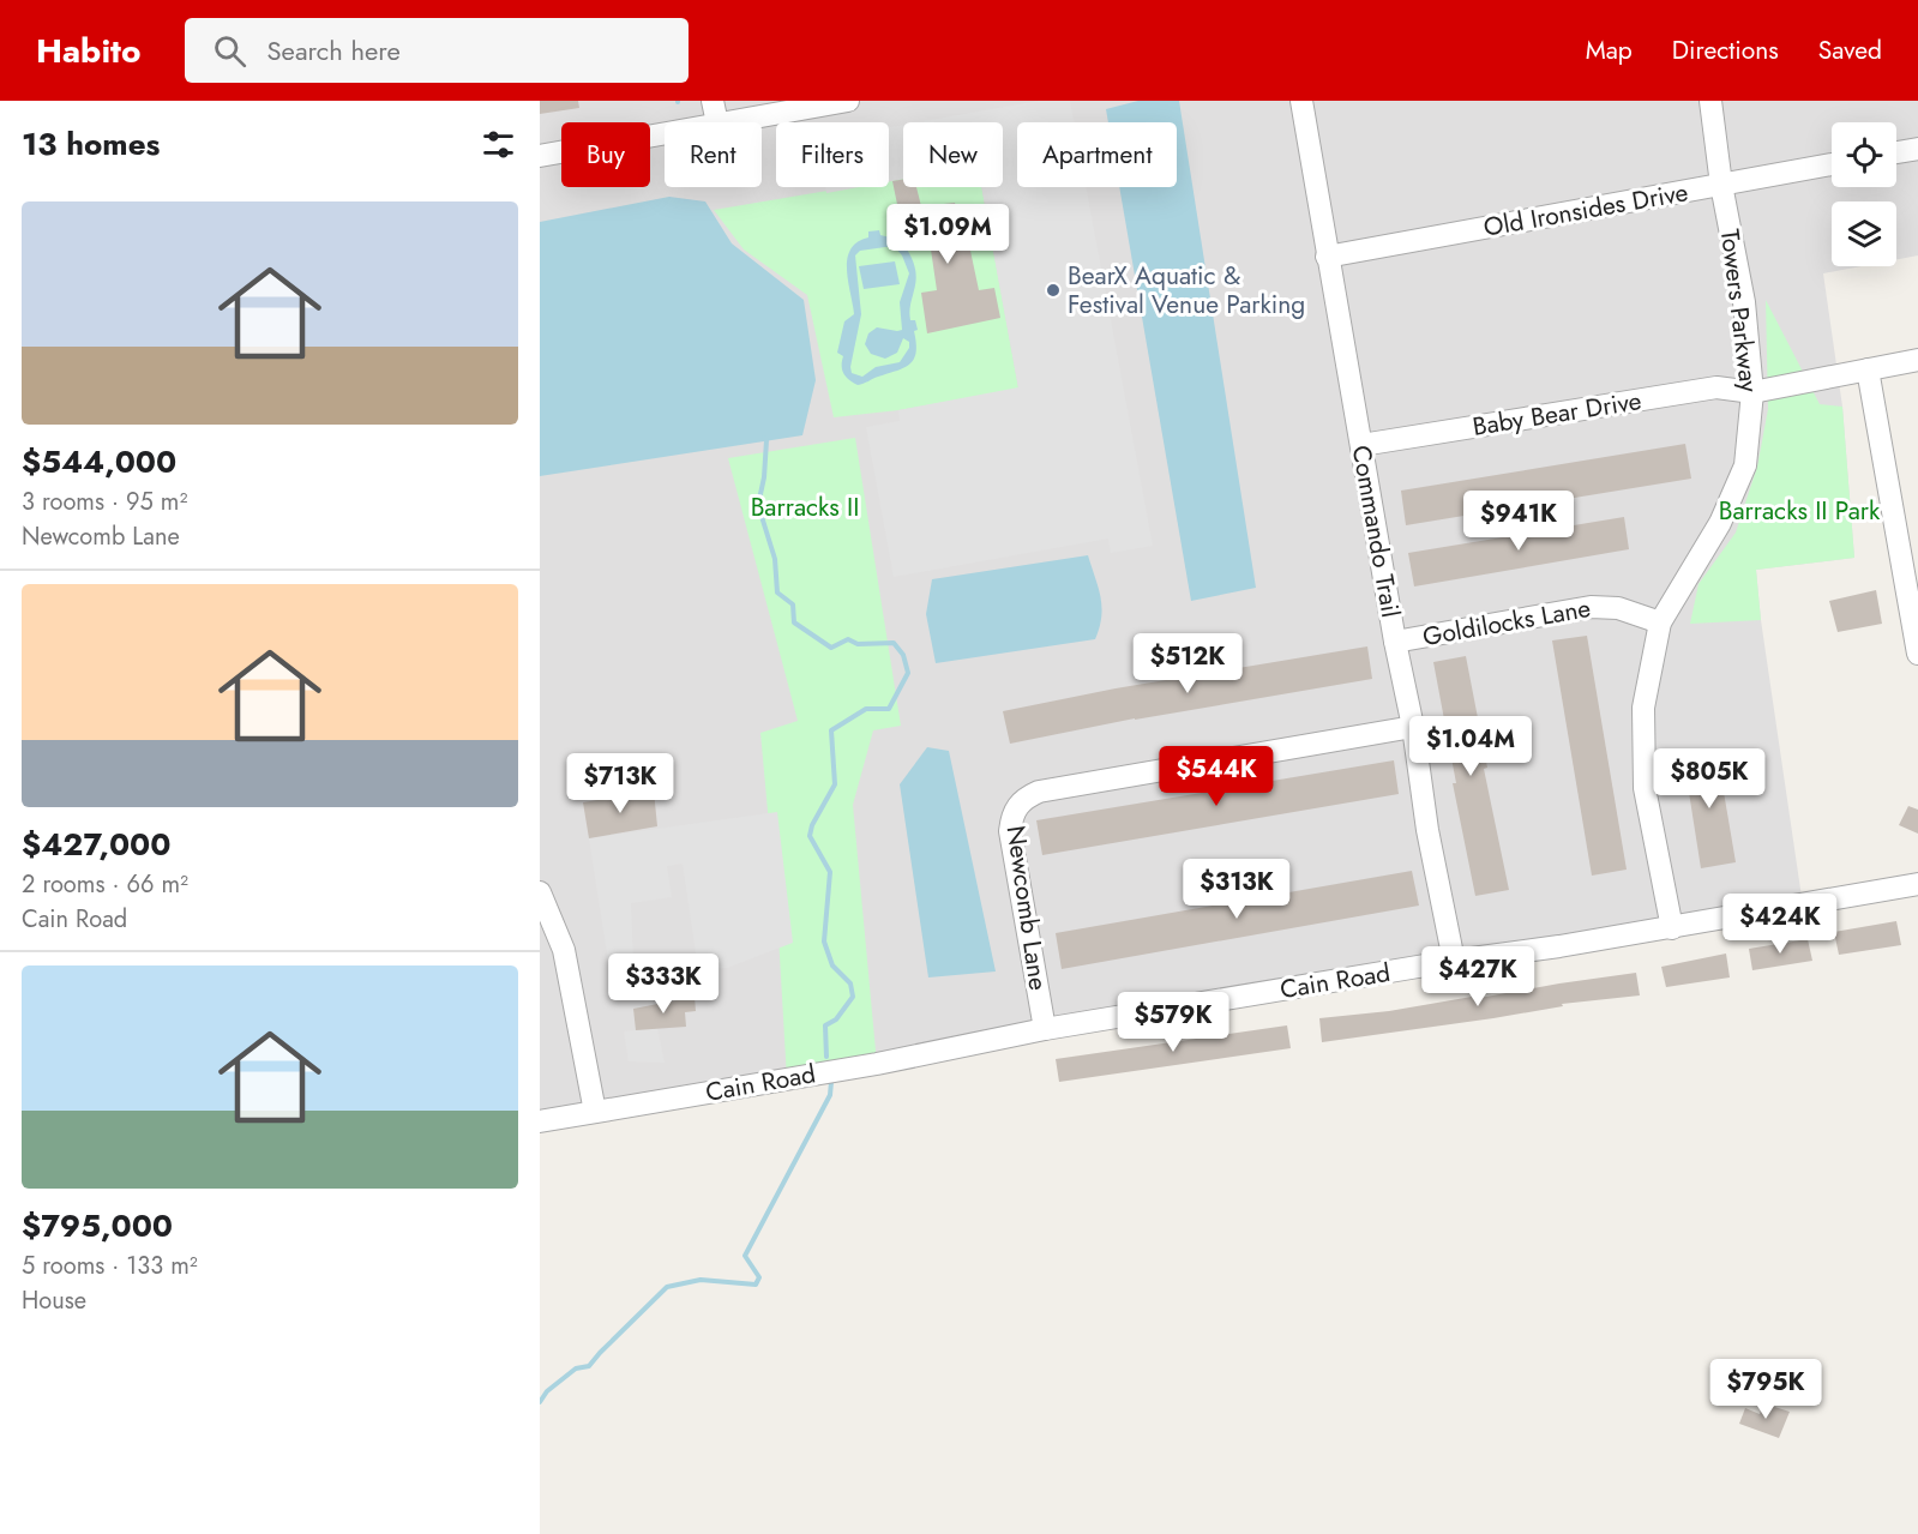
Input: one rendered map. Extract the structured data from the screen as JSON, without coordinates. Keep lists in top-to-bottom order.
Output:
{
  "streets": {
    "street": [
      "Old Ironsides Drive",
      "Towers Parkway",
      "Baby Bear Drive",
      "Commando Trail",
      "Goldilocks Lane",
      "Newcomb Lane",
      "Cain Road"
    ]
  },
  "crossings": [
    ["Old Ironsides Drive", "Towers Parkway"],
    ["Old Ironsides Drive", "Commando Trail"],
    ["Towers Parkway", "Baby Bear Drive"],
    ["Towers Parkway", "Goldilocks Lane"],
    ["Towers Parkway", "Cain Road"],
    ["Baby Bear Drive", "Commando Trail"],
    ["Commando Trail", "Goldilocks Lane"],
    ["Commando Trail", "Newcomb Lane"],
    ["Commando Trail", "Cain Road"],
    ["Newcomb Lane", "Cain Road"]
  ],
  "parks": ["Barracks II", "Barracks II Park"],
  "places": ["BearX Aquatic & Festival Venue Parking"],
  "page": {
    "header": "Habito",
    "search": "Search here",
    "nav": ["Map", "Directions", "Saved"],
    "heading": "13 homes",
    "chip": [
      "Buy",
      "Rent",
      "Filters",
      "New",
      "Apartment"
    ],
    "list": [
      {
        "name": "$544,000",
        "note": "3 rooms · 95 m² · Newcomb Lane"
      },
      {
        "name": "$427,000",
        "note": "2 rooms · 66 m² · Cain Road"
      },
      {
        "name": "$795,000",
        "note": "5 rooms · 133 m² · House"
      }
    ],
    "price": [
      "$1.09M",
      "$941K",
      "$512K",
      "$1.04M",
      "$544K",
      "$805K",
      "$713K",
      "$313K",
      "$424K",
      "$427K",
      "$333K",
      "$579K",
      "$795K"
    ]
  }
}
